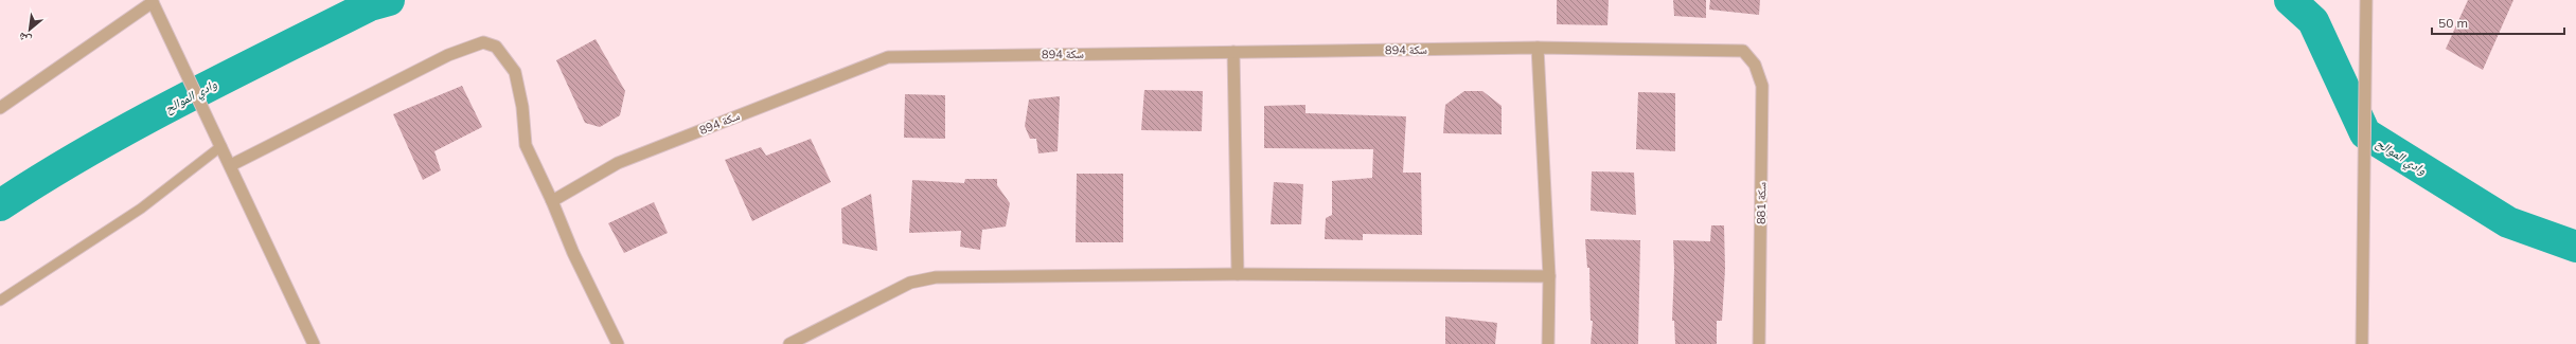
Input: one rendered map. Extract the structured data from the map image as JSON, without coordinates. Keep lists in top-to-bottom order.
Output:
{
  "streets": {
    "street": ["سكة 894", "سكة 881"]
  },
  "crossings": [
    ["سكة 894", "سكة 881"]
  ],
  "water": ["وادي الموالح"],
  "scale_bar": "50 m",
  "north": "bottom left"
}
